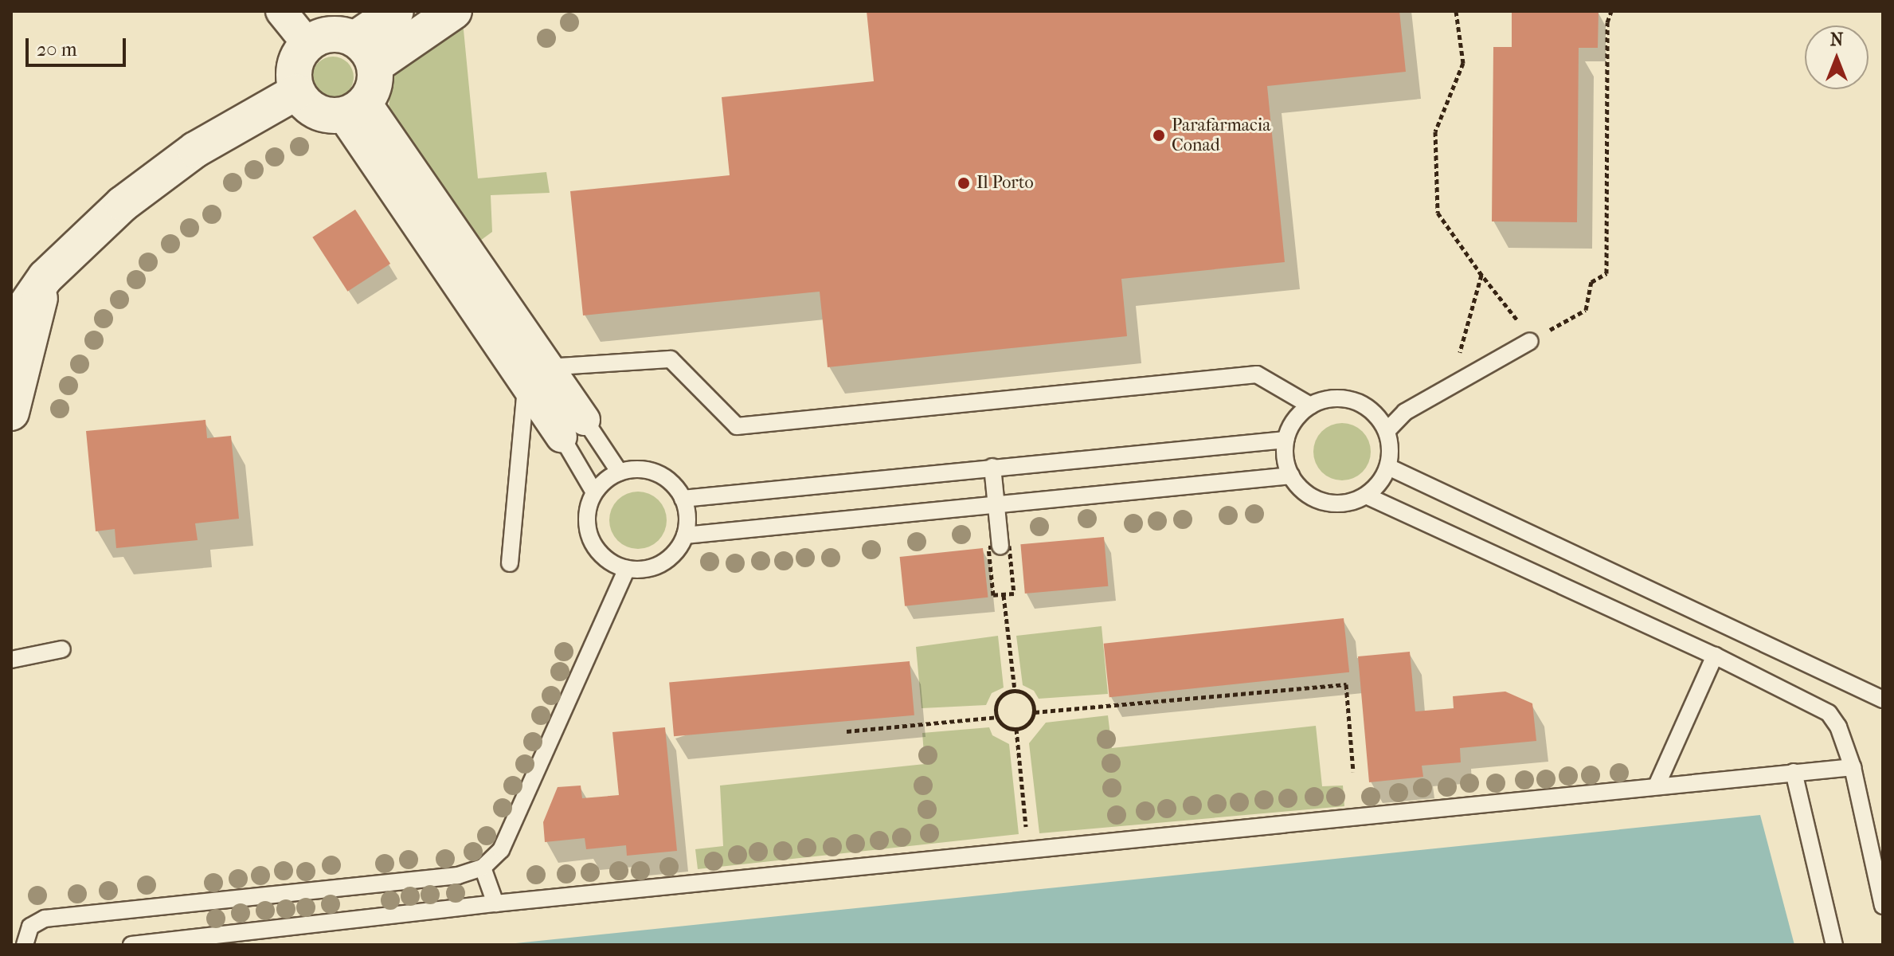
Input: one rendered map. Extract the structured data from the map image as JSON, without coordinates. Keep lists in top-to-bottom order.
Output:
{
  "places": ["Parafarmacia Conad", "Il Porto"],
  "scale_bar": "20 m",
  "north": "top"
}
